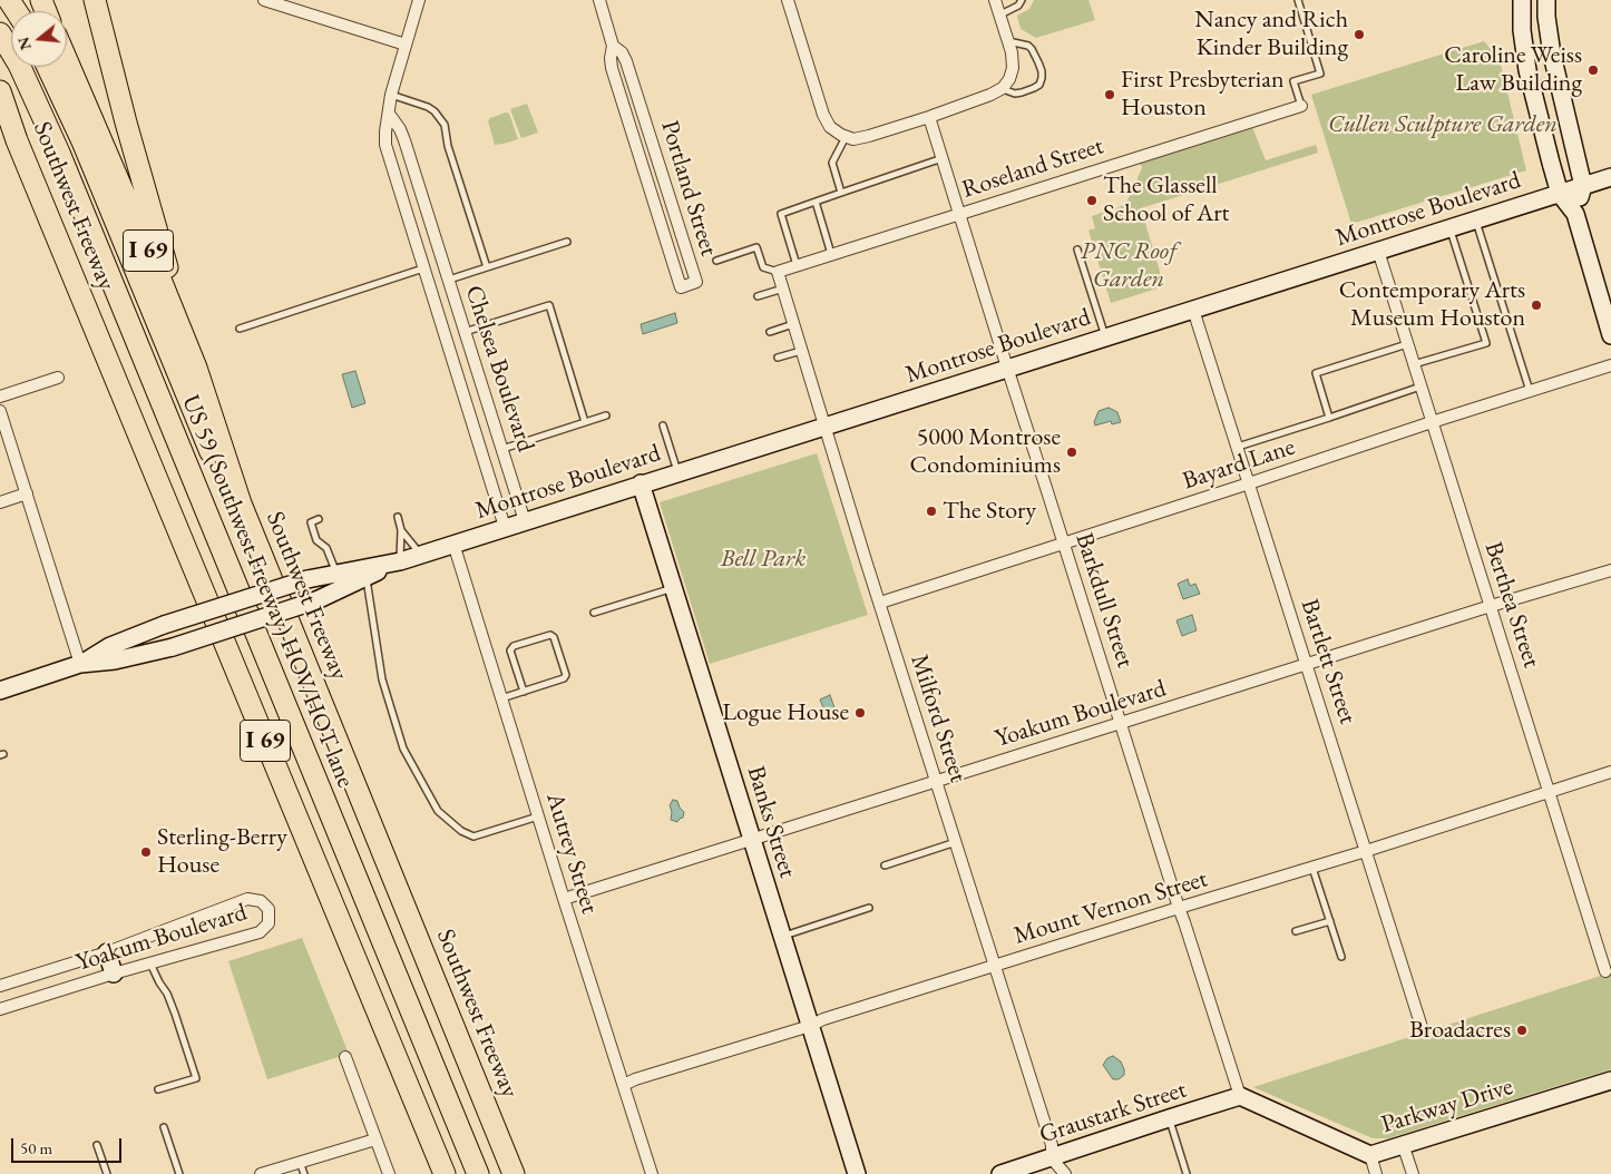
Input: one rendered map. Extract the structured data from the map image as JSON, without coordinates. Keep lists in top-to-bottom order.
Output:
{
  "streets": {
    "highway": ["Southwest Freeway", "I 69", "US 59 (Southwest Freeway) HOV/HOT lane"],
    "main road": [
      "Montrose Boulevard",
      "Banks Street",
      "Parkway Drive",
      "Graustark Street"
    ],
    "street": [
      "Roseland Street",
      "Portland Street",
      "Chelsea Boulevard",
      "Bayard Lane",
      "Barkdull Street",
      "Berthea Street",
      "Bartlett Street",
      "Yoakum Boulevard",
      "Milford Street",
      "Autrey Street",
      "Mount Vernon Street"
    ]
  },
  "crossings": [
    ["Roseland Street", "Barkdull Street"],
    ["Roseland Street", "Milford Street"],
    ["Montrose Boulevard", "Chelsea Boulevard"],
    ["Montrose Boulevard", "Barkdull Street"],
    ["Montrose Boulevard", "Berthea Street"],
    ["Montrose Boulevard", "Bartlett Street"],
    ["Montrose Boulevard", "Milford Street"],
    ["Montrose Boulevard", "Banks Street"],
    ["Montrose Boulevard", "Autrey Street"],
    ["Bayard Lane", "Barkdull Street"],
    ["Bayard Lane", "Berthea Street"],
    ["Bayard Lane", "Bartlett Street"],
    ["Bayard Lane", "Milford Street"],
    ["Barkdull Street", "Yoakum Boulevard"],
    ["Barkdull Street", "Mount Vernon Street"],
    ["Barkdull Street", "Parkway Drive"],
    ["Barkdull Street", "Graustark Street"],
    ["Berthea Street", "Yoakum Boulevard"],
    ["Berthea Street", "Mount Vernon Street"],
    ["Bartlett Street", "Yoakum Boulevard"],
    ["Bartlett Street", "Mount Vernon Street"],
    ["Yoakum Boulevard", "Milford Street"],
    ["Yoakum Boulevard", "Banks Street"],
    ["Yoakum Boulevard", "Autrey Street"],
    ["Milford Street", "Mount Vernon Street"],
    ["Milford Street", "Graustark Street"],
    ["Banks Street", "Mount Vernon Street"],
    ["Autrey Street", "Mount Vernon Street"],
    ["Parkway Drive", "Graustark Street"]
  ],
  "parks": ["Cullen Sculpture Garden", "PNC Roof Garden", "Bell Park"],
  "places": [
    "Nancy and Rich Kinder Building",
    "Caroline Weiss Law Building",
    "First Presbyterian Houston",
    "The Glassell School of Art",
    "Contemporary Arts Museum Houston",
    "5000 Montrose Condominiums",
    "The Story",
    "Logue House",
    "Sterling-Berry House",
    "Broadacres"
  ],
  "scale_bar": "50 m",
  "north": "left"
}
